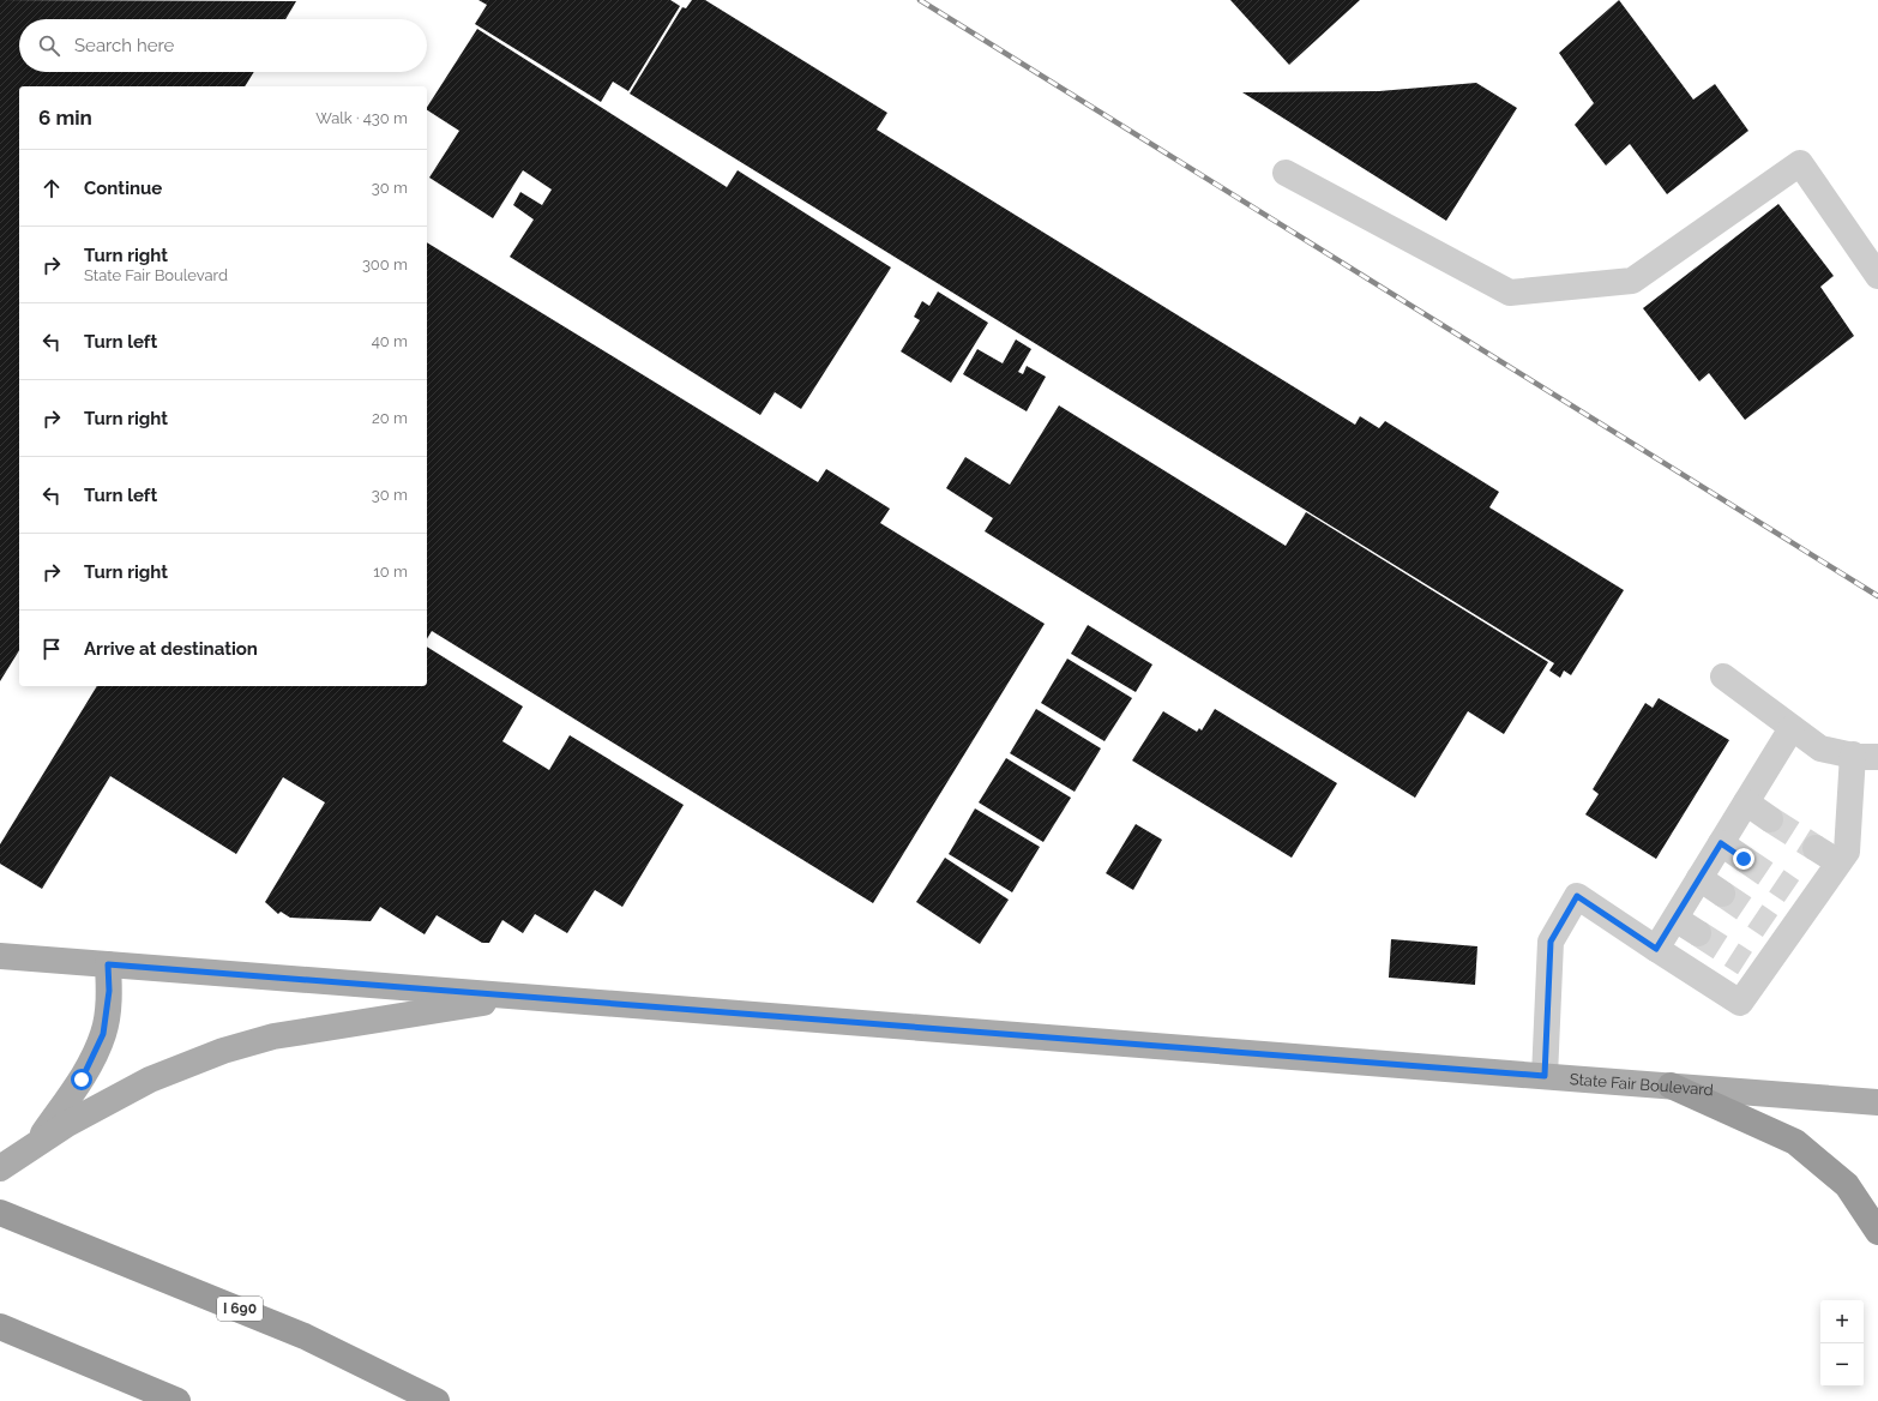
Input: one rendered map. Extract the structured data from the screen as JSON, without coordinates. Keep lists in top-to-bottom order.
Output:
{
  "streets": {
    "highway": ["I 690"],
    "main road": ["State Fair Boulevard"]
  },
  "page": {
    "search": "Search here",
    "heading": ["6 min", "Walk · 430 m"],
    "list": [
      ["Continue", "30 m"],
      ["Turn right", "State Fair Boulevard", "300 m"],
      ["Turn left", "40 m"],
      ["Turn right", "20 m"],
      ["Turn left", "30 m"],
      ["Turn right", "10 m"],
      "Arrive at destination"
    ],
    "map_buttons": ["+", "−"]
  }
}
